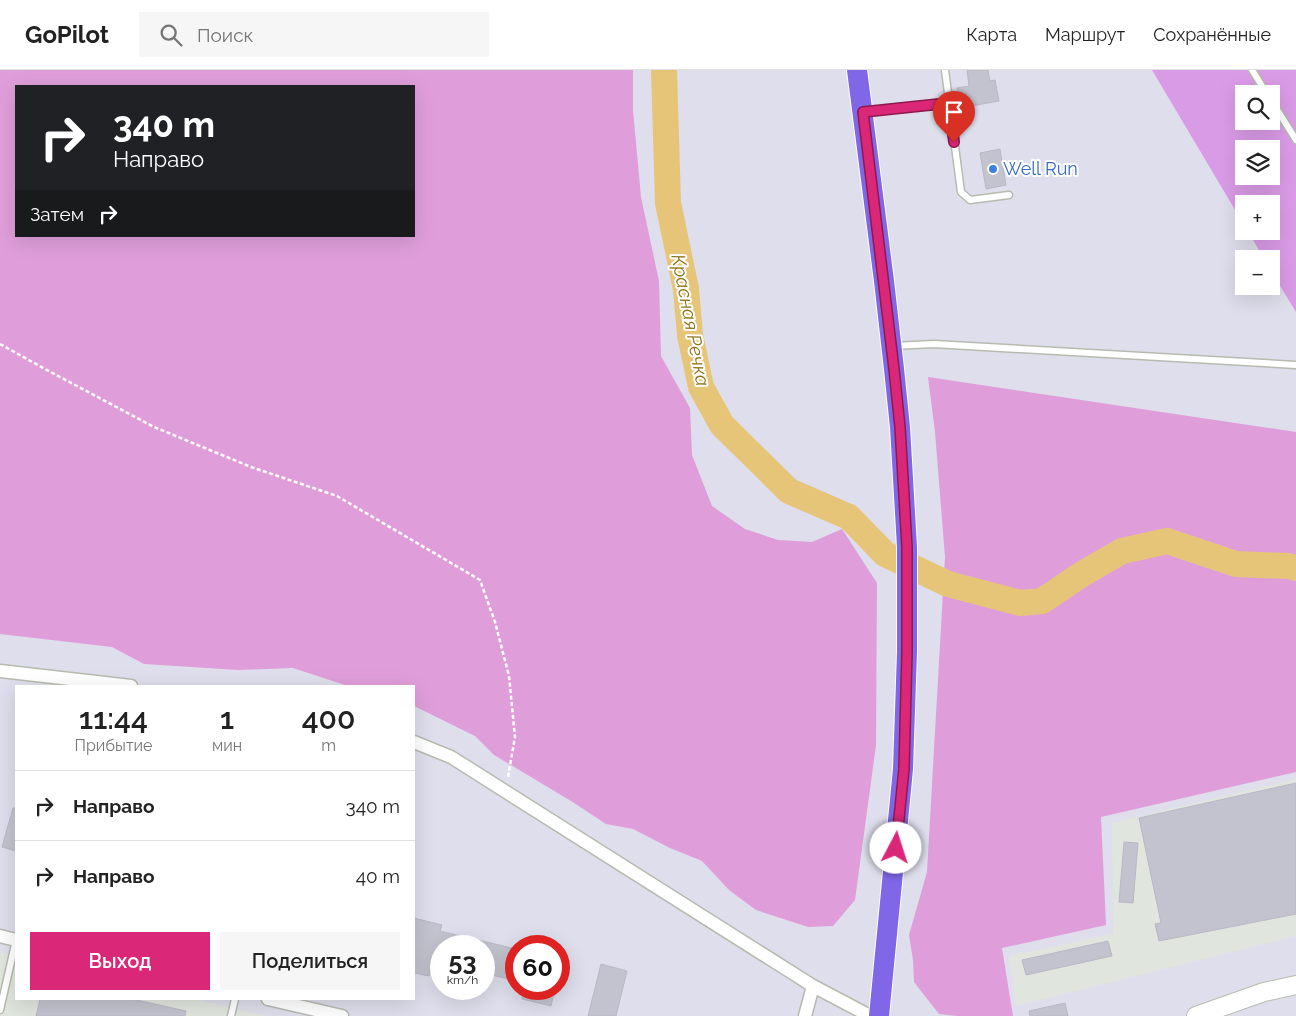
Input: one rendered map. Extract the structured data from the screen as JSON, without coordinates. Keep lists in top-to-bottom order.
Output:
{
  "water": ["Красная Речка"],
  "places": ["Well Run"],
  "page": {
    "header": "GoPilot",
    "search": "Поиск",
    "nav": ["Карта", "Маршрут", "Сохранённые"],
    "map_buttons": ["+", "−"],
    "turn": ["340 m", "Направо"],
    "then": "Затем",
    "eta": [
      "11:44",
      "Прибытие",
      "1",
      "мин",
      "400",
      "m"
    ],
    "list": [
      {
        "name": "Направо",
        "value": "340 m"
      },
      {
        "name": "Направо",
        "value": "40 m"
      }
    ],
    "buttons": ["Выход", "Поделиться"],
    "speed": "53 km/h",
    "limit": "60"
  }
}
